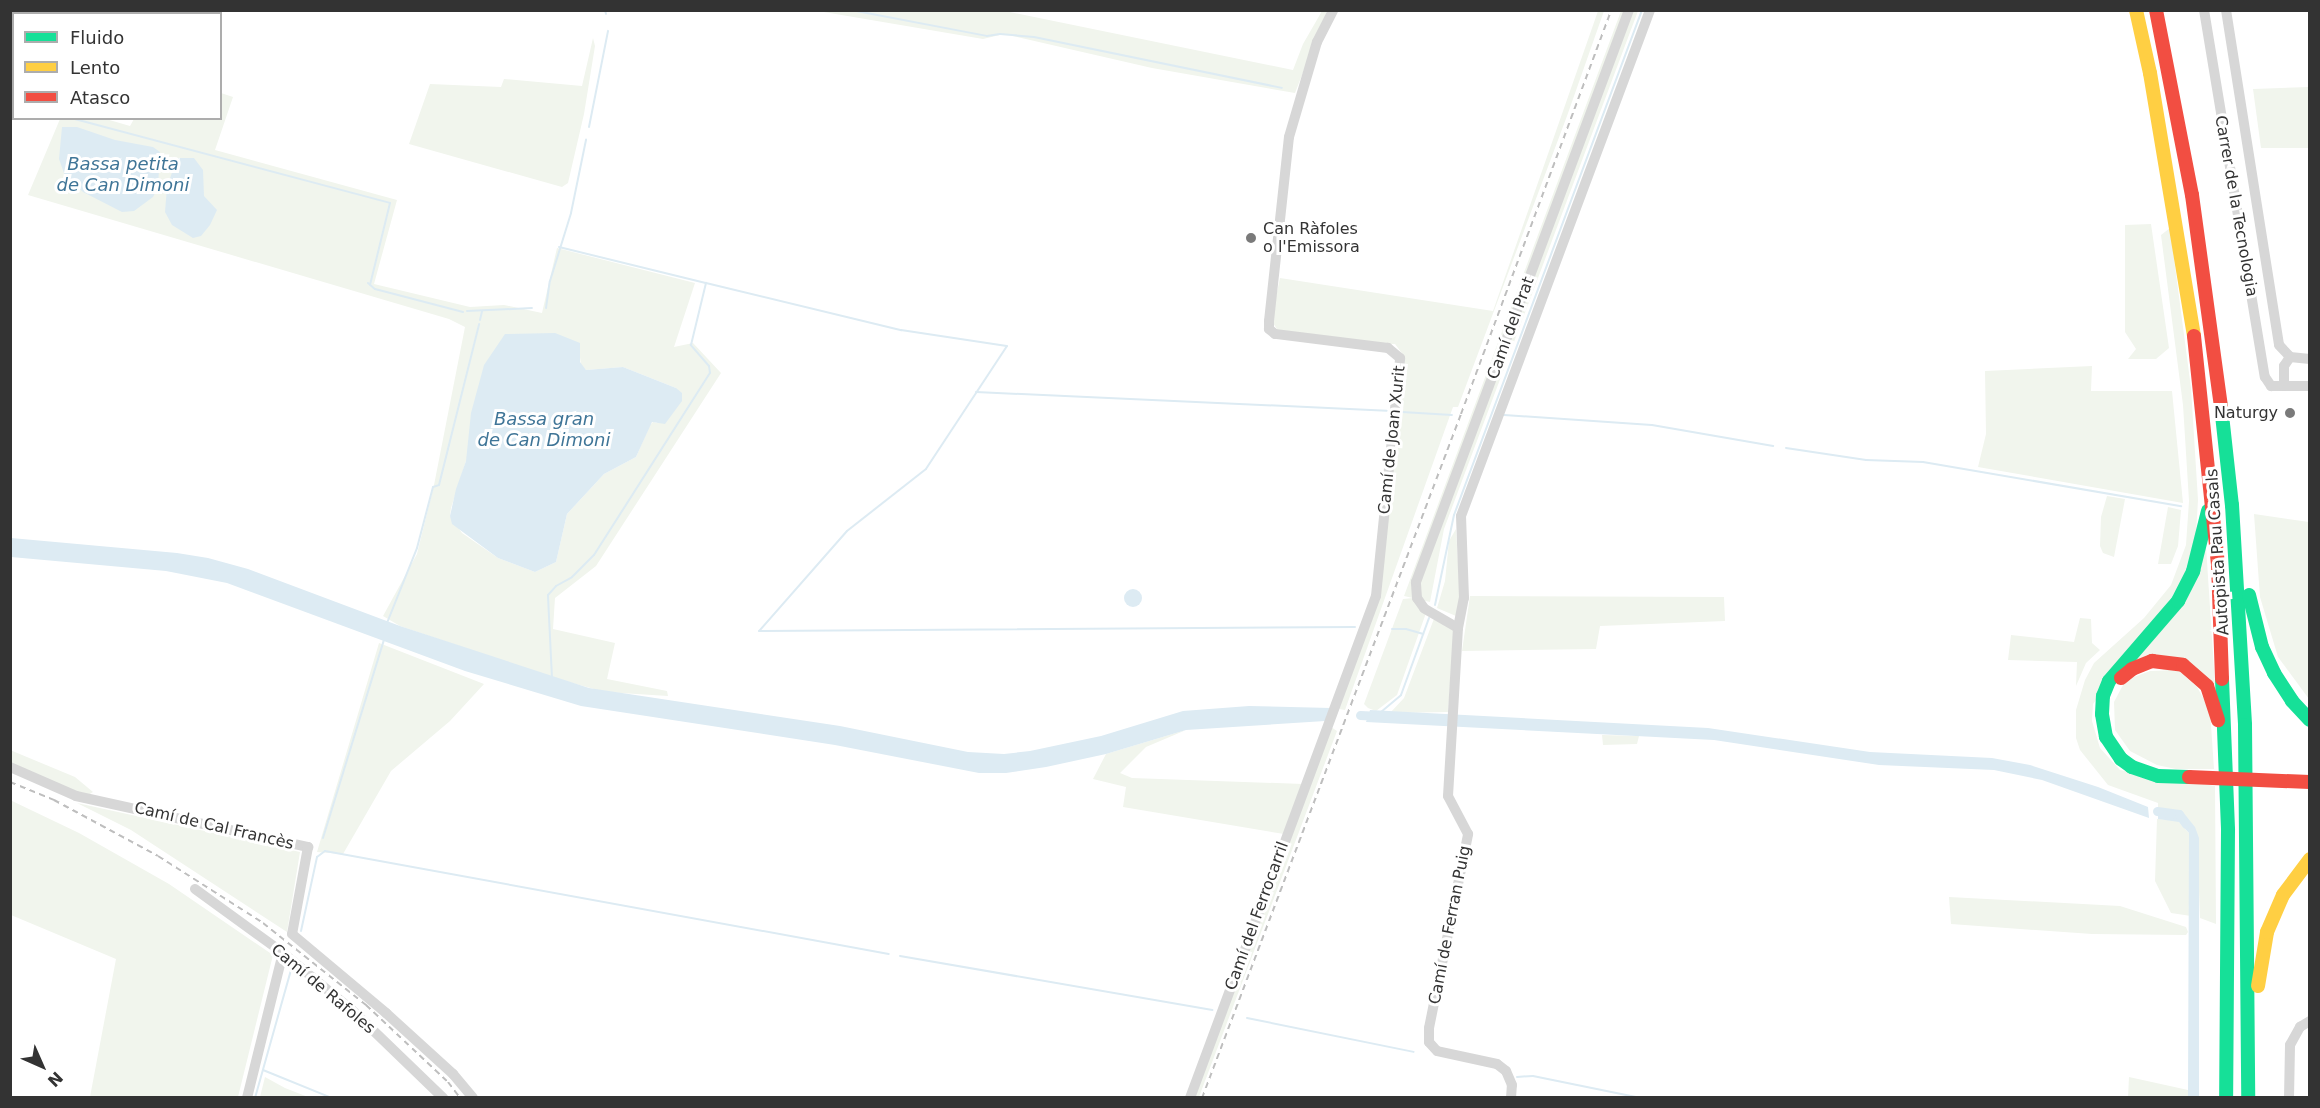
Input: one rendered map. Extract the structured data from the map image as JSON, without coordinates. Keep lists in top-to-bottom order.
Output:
{
  "streets": {
    "highway": ["Autopista Pau Casals"],
    "street": [
      "Carrer de la Tecnologia",
      "Camí del Prat",
      "Camí de Joan Xurit",
      "Camí de Cal Francès",
      "Camí del Ferrocarril",
      "Camí de Ferran Puig",
      "Camí de Rafoles"
    ]
  },
  "crossings": [
    ["Camí del Prat", "Camí de Ferran Puig"],
    ["Camí de Joan Xurit", "Camí del Ferrocarril"]
  ],
  "water": ["Bassa petita de Can Dimoni", "Bassa gran de Can Dimoni"],
  "places": ["Can Ràfoles o l'Emissora", "Naturgy"],
  "legend": ["Fluido", "Lento", "Atasco"],
  "north": "bottom right"
}
